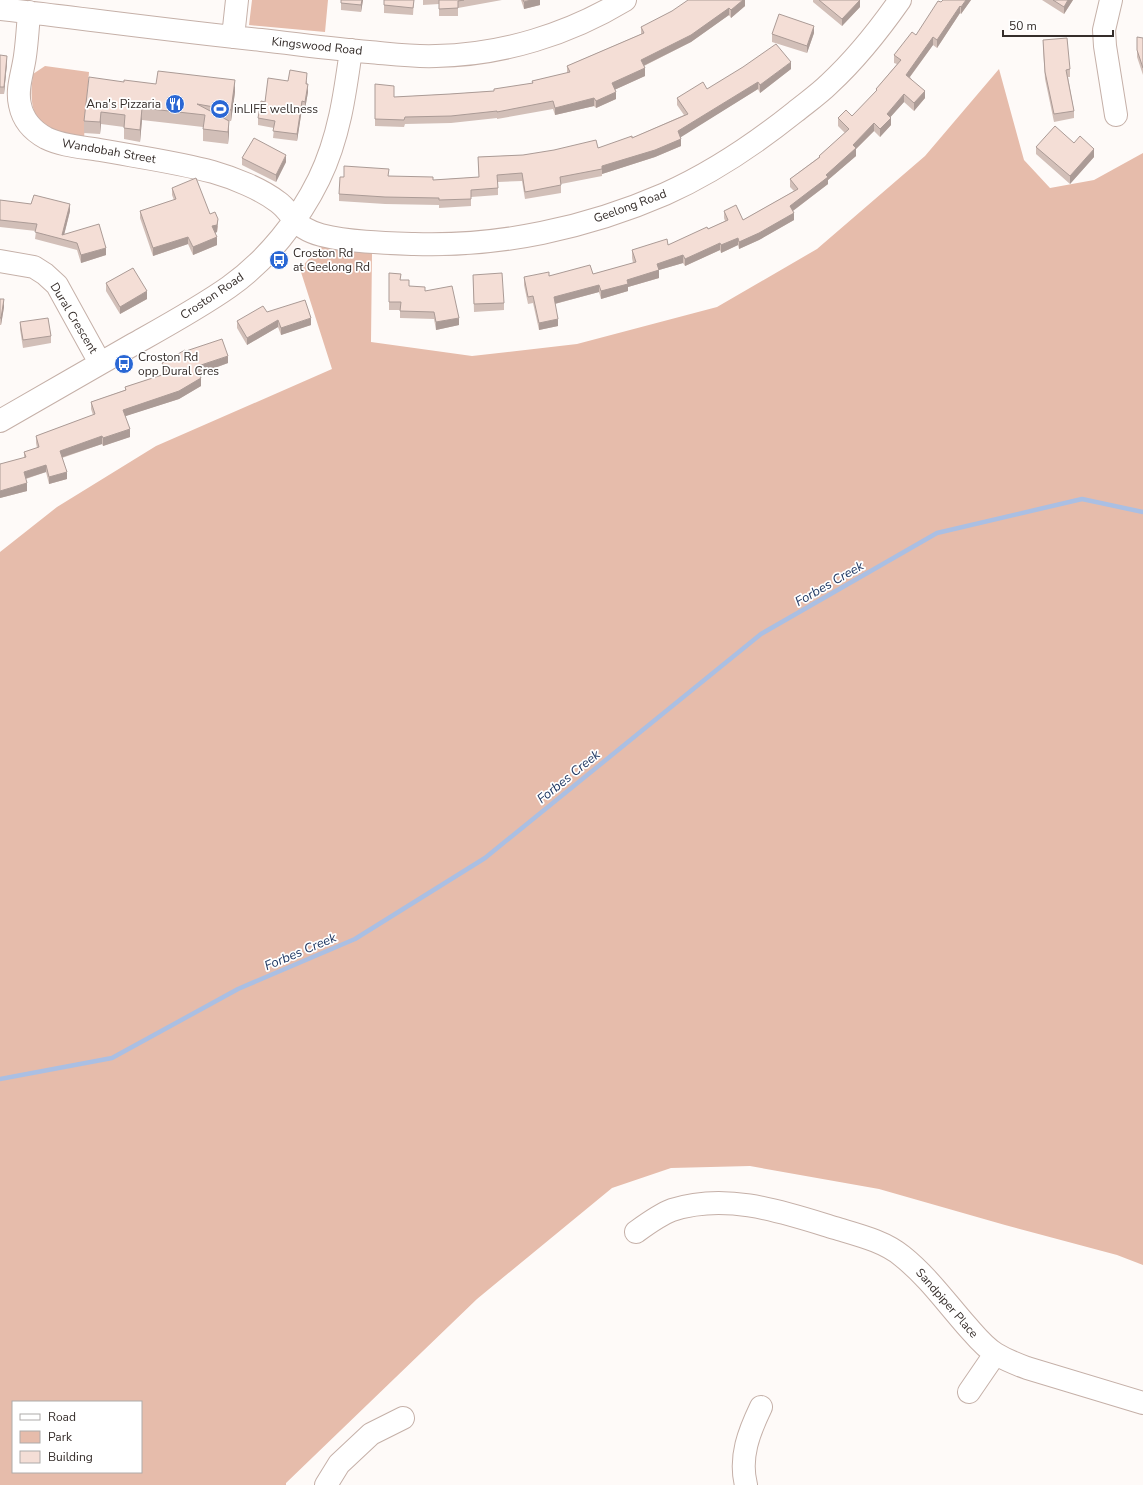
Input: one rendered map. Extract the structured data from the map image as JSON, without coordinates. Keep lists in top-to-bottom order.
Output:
{
  "streets": {
    "street": [
      "Kingswood Road",
      "Wandobah Street",
      "Geelong Road",
      "Croston Road",
      "Dural Crescent",
      "Sandpiper Place"
    ]
  },
  "crossings": [
    ["Kingswood Road", "Wandobah Street"],
    ["Kingswood Road", "Croston Road"],
    ["Wandobah Street", "Geelong Road"],
    ["Wandobah Street", "Croston Road"],
    ["Geelong Road", "Croston Road"],
    ["Croston Road", "Dural Crescent"]
  ],
  "water": ["Forbes Creek"],
  "places": {
    "restaurant": ["Ana's Pizzaria"],
    "sports": ["inLIFE wellness"],
    "bus stop": ["Croston Rd at Geelong Rd", "Croston Rd opp Dural Cres"]
  },
  "legend": ["Road", "Park", "Building"],
  "scale_bar": "50 m"
}
